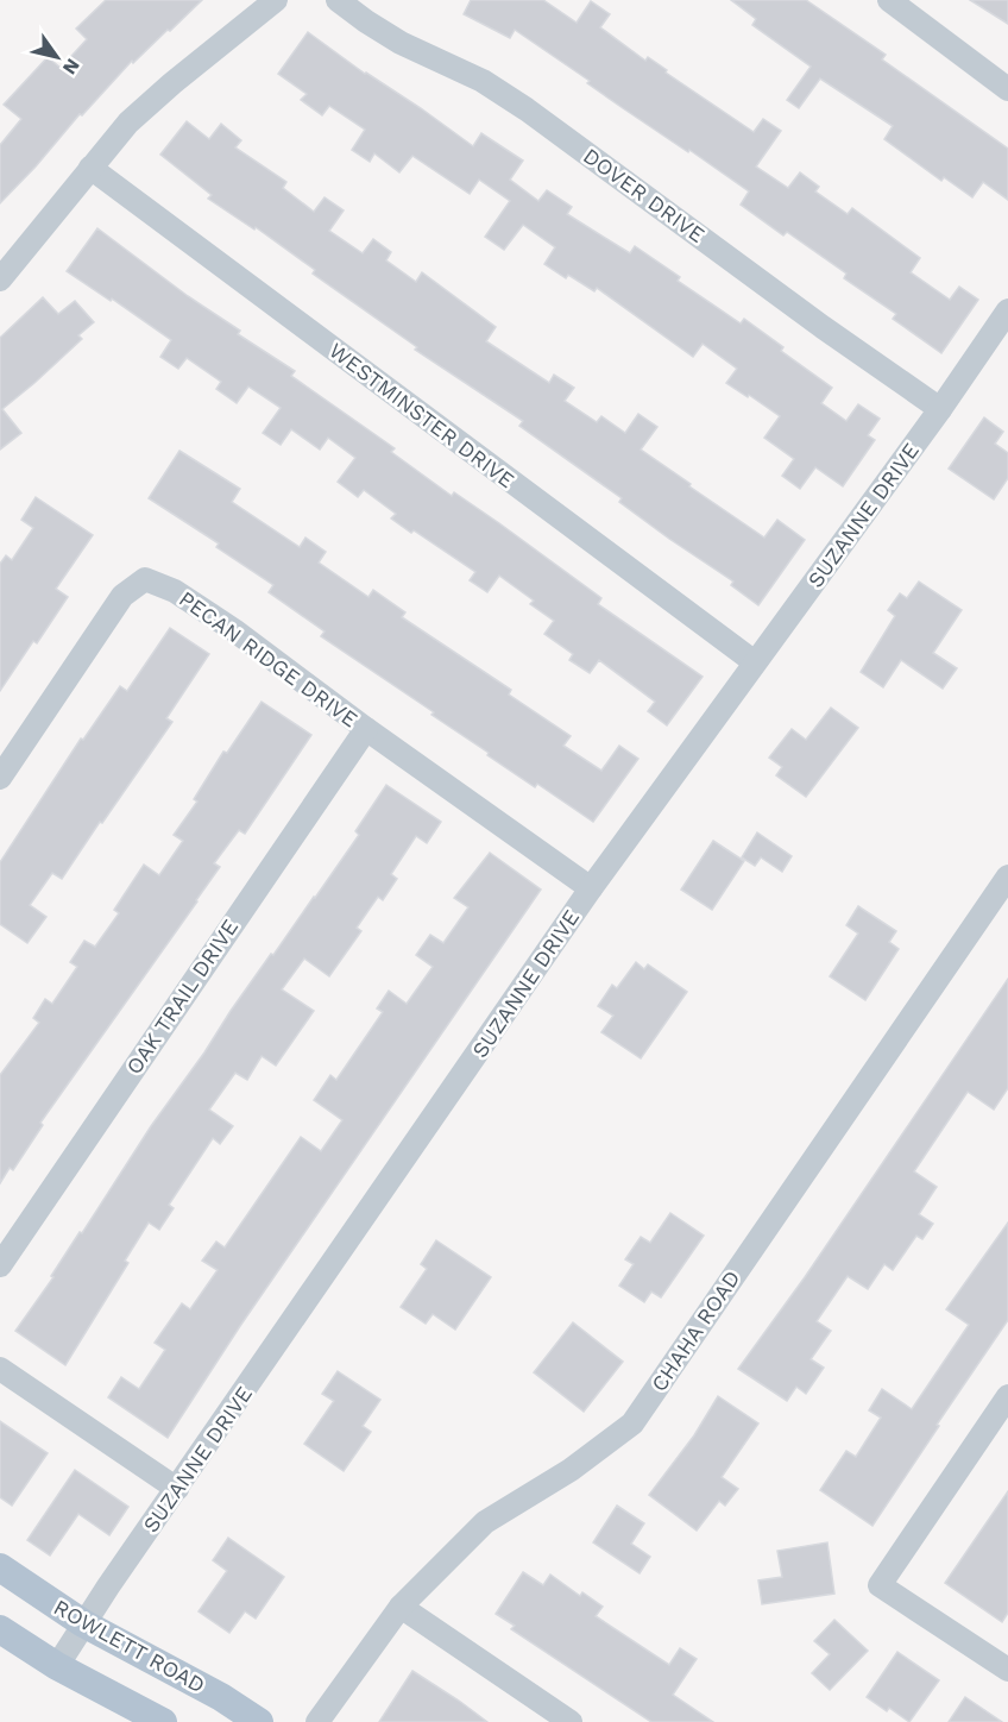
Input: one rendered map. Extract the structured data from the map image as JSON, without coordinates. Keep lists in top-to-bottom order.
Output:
{
  "streets": {
    "main road": ["ROWLETT ROAD"],
    "street": [
      "DOVER DRIVE",
      "WESTMINSTER DRIVE",
      "SUZANNE DRIVE",
      "PECAN RIDGE DRIVE",
      "OAK TRAIL DRIVE",
      "CHAHA ROAD"
    ]
  },
  "crossings": [
    ["DOVER DRIVE", "SUZANNE DRIVE"],
    ["WESTMINSTER DRIVE", "SUZANNE DRIVE"],
    ["SUZANNE DRIVE", "PECAN RIDGE DRIVE"],
    ["SUZANNE DRIVE", "ROWLETT ROAD"],
    ["PECAN RIDGE DRIVE", "OAK TRAIL DRIVE"]
  ],
  "north": "bottom right"
}
